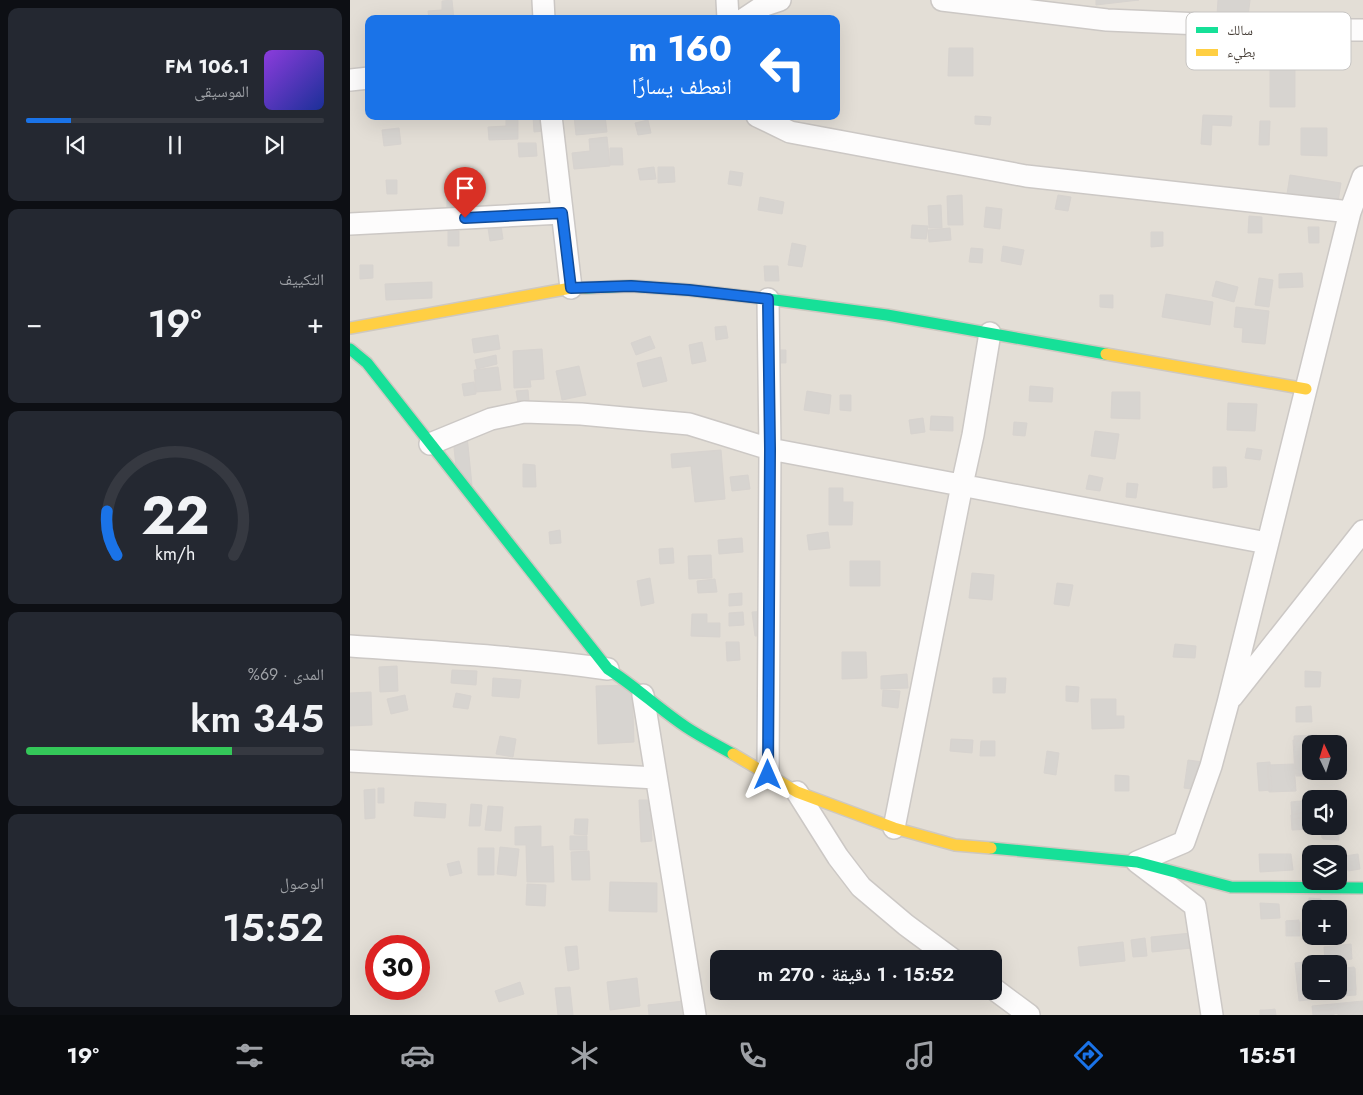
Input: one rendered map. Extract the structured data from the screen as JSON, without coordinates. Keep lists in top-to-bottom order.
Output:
{
  "legend": ["سالك", "بطيء"],
  "north": "top",
  "page": {
    "turn": ["160 m", "انعطف يسارًا"],
    "song": ["106.1 FM", "الموسيقى"],
    "tile": [
      "التكييف",
      ["المدى · 69%", "345 km"],
      ["الوصول", "15:52"]
    ],
    "heat": ["−", "19°", "+"],
    "map_buttons": ["+", "−"],
    "limit": "30",
    "trip": "15:52 · 1 دقيقة · 270 m",
    "tabs": ["15:51", "19°"],
    "gauge": ["22", "km/h"]
  }
}
